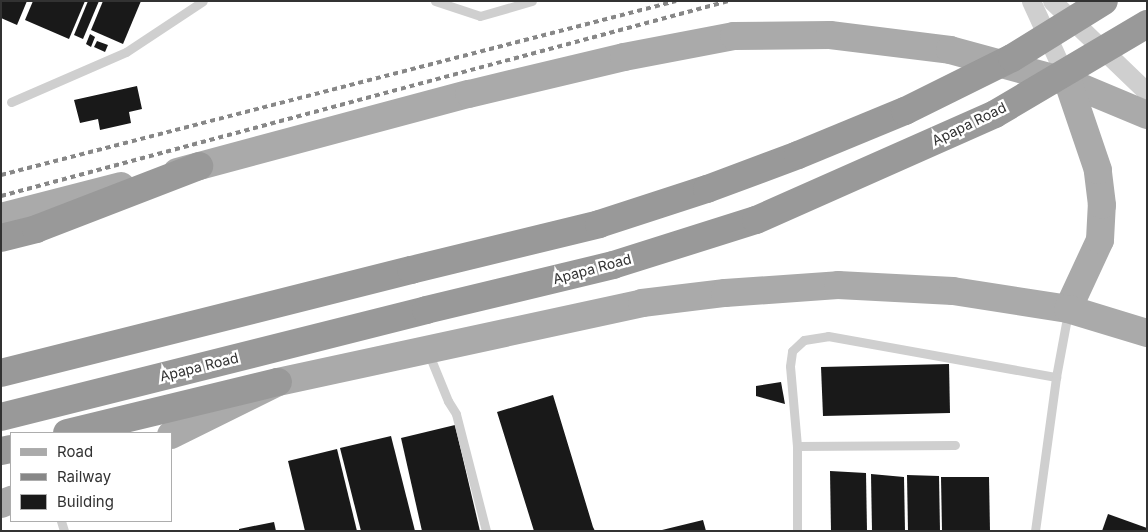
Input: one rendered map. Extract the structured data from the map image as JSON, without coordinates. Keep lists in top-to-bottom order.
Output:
{
  "streets": {
    "highway": ["Apapa Road"]
  },
  "legend": ["Road", "Railway", "Building"]
}
